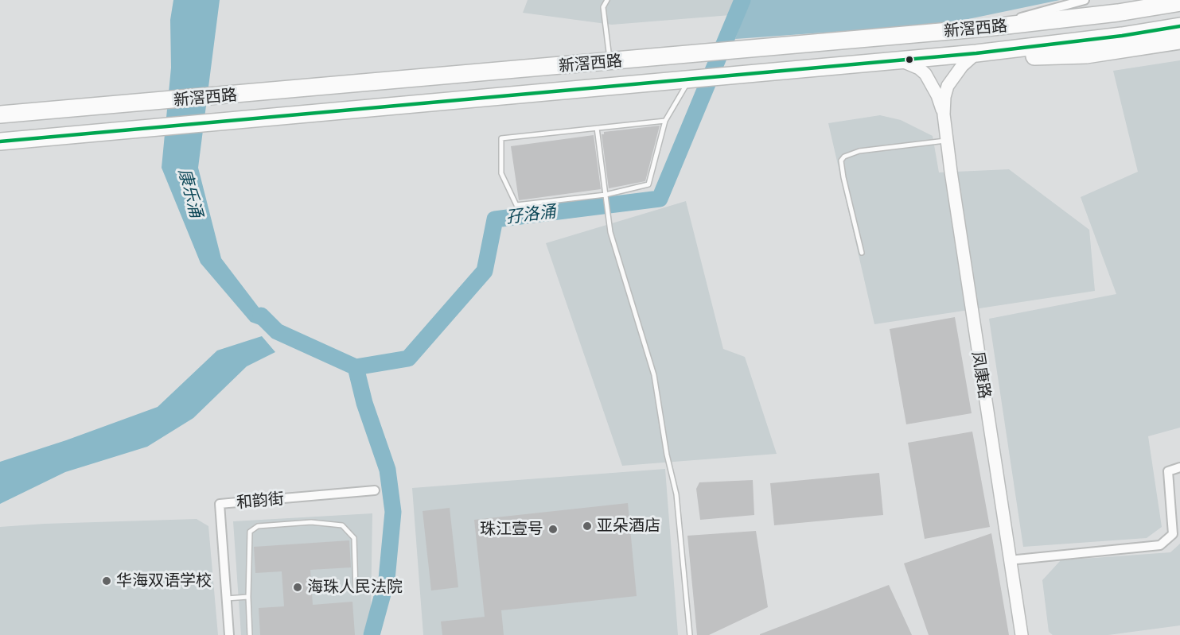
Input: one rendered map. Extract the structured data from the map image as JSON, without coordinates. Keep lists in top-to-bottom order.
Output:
{
  "streets": {
    "highway": ["新滘西路"],
    "street": ["凤康路", "和韵街"]
  },
  "water": ["康乐涌", "孖洛涌"],
  "places": [
    "亚朵酒店",
    "珠江壹号",
    "华海双语学校",
    "海珠人民法院"
  ]
}
